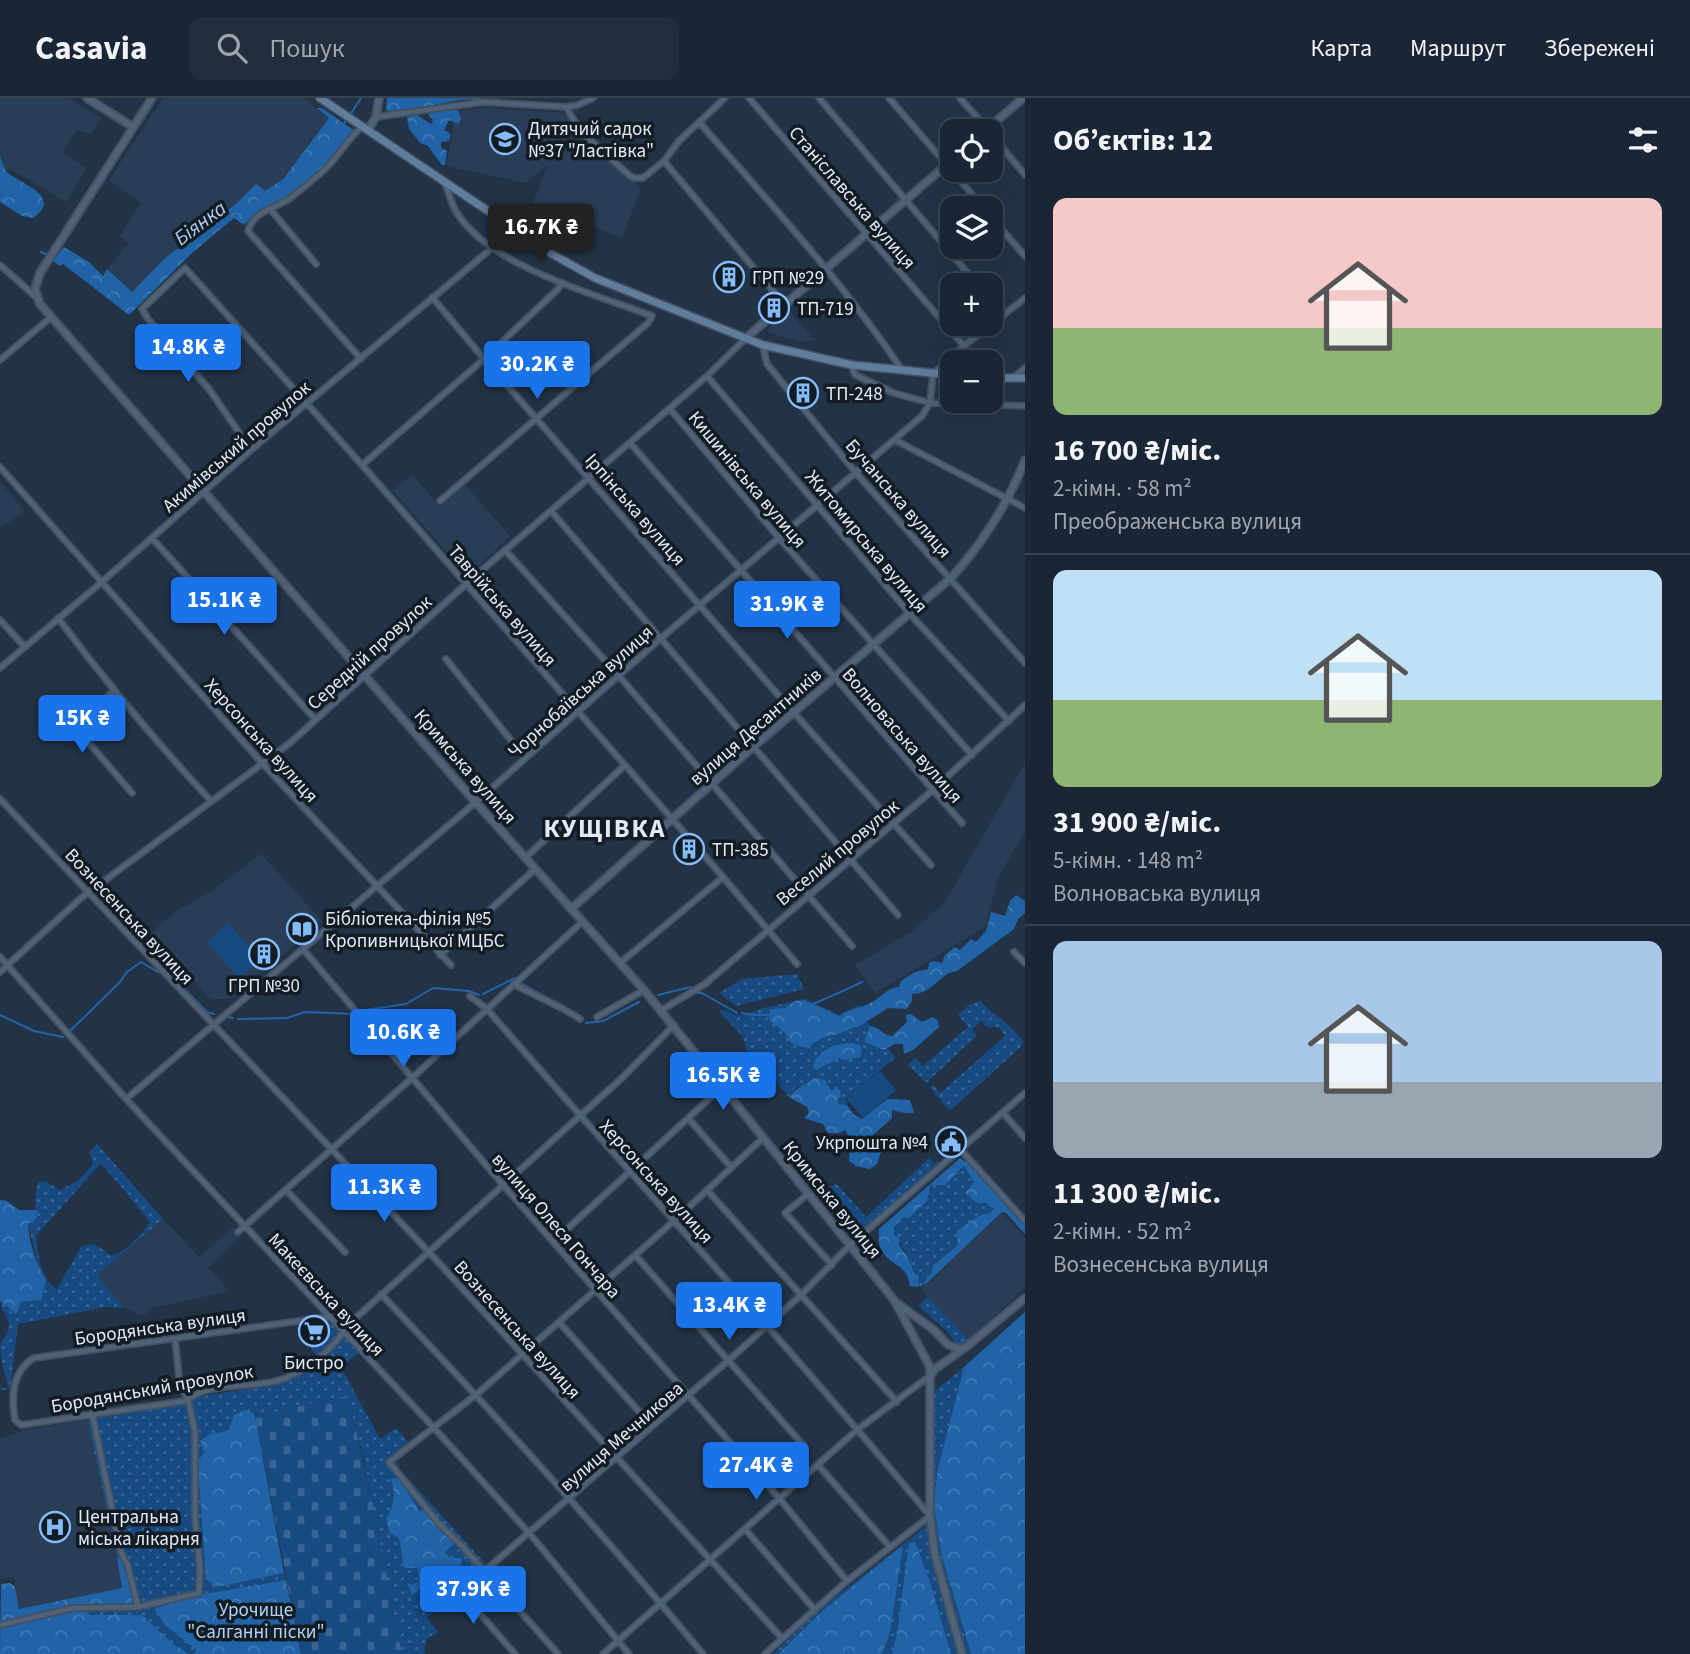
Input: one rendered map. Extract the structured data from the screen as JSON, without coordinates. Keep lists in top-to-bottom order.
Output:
{
  "streets": {
    "street": [
      "Станіславська вулиця",
      "Акимівський провулок",
      "Кишинівська вулиця",
      "Бучанська вулиця",
      "Ірпінська вулиця",
      "Житомирська вулиця",
      "Таврійська вулиця",
      "Середній провулок",
      "Чорнобаївська вулиця",
      "вулиця Десантників",
      "Волноваська вулиця",
      "Херсонська вулиця",
      "Кримська вулиця",
      "Веселий провулок",
      "Вознесенська вулиця",
      "вулиця Олеся Гончара",
      "Макеєвська вулиця",
      "Бородянська вулиця",
      "Бородянський провулок",
      "вулиця Мечникова"
    ]
  },
  "crossings": [
    ["Акимівський провулок", "Ірпінська вулиця"],
    ["Акимівський провулок", "Таврійська вулиця"],
    ["Акимівський провулок", "Херсонська вулиця"],
    ["Акимівський провулок", "Кримська вулиця"],
    ["Кишинівська вулиця", "Середній провулок"],
    ["Кишинівська вулиця", "Чорнобаївська вулиця"],
    ["Кишинівська вулиця", "вулиця Десантників"],
    ["Кишинівська вулиця", "Веселий провулок"],
    ["Бучанська вулиця", "Чорнобаївська вулиця"],
    ["Бучанська вулиця", "вулиця Десантників"],
    ["Ірпінська вулиця", "Середній провулок"],
    ["Ірпінська вулиця", "Чорнобаївська вулиця"],
    ["Ірпінська вулиця", "вулиця Десантників"],
    ["Ірпінська вулиця", "Веселий провулок"],
    ["Житомирська вулиця", "Середній провулок"],
    ["Житомирська вулиця", "Чорнобаївська вулиця"],
    ["Житомирська вулиця", "вулиця Десантників"],
    ["Житомирська вулиця", "Веселий провулок"],
    ["Таврійська вулиця", "Середній провулок"],
    ["Таврійська вулиця", "Чорнобаївська вулиця"],
    ["Таврійська вулиця", "вулиця Десантників"],
    ["Таврійська вулиця", "Веселий провулок"],
    ["Середній провулок", "Волноваська вулиця"],
    ["Середній провулок", "Херсонська вулиця"],
    ["Середній провулок", "Кримська вулиця"],
    ["Середній провулок", "Вознесенська вулиця"],
    ["Середній провулок", "Макеєвська вулиця"],
    ["Чорнобаївська вулиця", "Волноваська вулиця"],
    ["Чорнобаївська вулиця", "Херсонська вулиця"],
    ["Чорнобаївська вулиця", "Кримська вулиця"],
    ["Чорнобаївська вулиця", "Вознесенська вулиця"],
    ["Чорнобаївська вулиця", "вулиця Олеся Гончара"],
    ["Чорнобаївська вулиця", "Макеєвська вулиця"],
    ["вулиця Десантників", "Волноваська вулиця"],
    ["вулиця Десантників", "Кримська вулиця"],
    ["Волноваська вулиця", "Веселий провулок"],
    ["Херсонська вулиця", "Кримська вулиця"],
    ["Херсонська вулиця", "вулиця Мечникова"],
    ["Кримська вулиця", "Веселий провулок"],
    ["Кримська вулиця", "вулиця Мечникова"],
    ["Вознесенська вулиця", "вулиця Мечникова"],
    ["вулиця Олеся Гончара", "вулиця Мечникова"],
    ["Макеєвська вулиця", "Бородянська вулиця"],
    ["Макеєвська вулиця", "Бородянський провулок"],
    ["Макеєвська вулиця", "вулиця Мечникова"],
    ["Бородянська вулиця", "Бородянський провулок"]
  ],
  "districts": ["КУЩІВКА"],
  "water": ["Біянка"],
  "parks": ["Урочище \"Салганні піски\""],
  "places": {
    "school or university": ["Дитячий садок №37 \"Ластівка\""],
    "building": [
      "ГРП №29",
      "ТП-719",
      "ТП-248",
      "ТП-385",
      "ГРП №30"
    ],
    "library": ["Бібліотека-філія №5 Кропивницької МЦБС"],
    "public building": ["Укрпошта №4"],
    "supermarket": ["Бистро"],
    "hospital": ["Центральна міська лікарня"]
  },
  "page": {
    "header": "Casavia",
    "search": "Пошук",
    "nav": ["Карта", "Маршрут", "Збережені"],
    "heading": "Об’єктів: 12",
    "map_buttons": ["+", "−"],
    "list": [
      {
        "name": "16 700 ₴/міс.",
        "note": "2-кімн. · 58 m² · Преображенська вулиця"
      },
      {
        "name": "31 900 ₴/міс.",
        "note": "5-кімн. · 148 m² · Волноваська вулиця"
      },
      {
        "name": "11 300 ₴/міс.",
        "note": "2-кімн. · 52 m² · Вознесенська вулиця"
      }
    ],
    "price": [
      "16.7K ₴",
      "14.8K ₴",
      "30.2K ₴",
      "15.1K ₴",
      "31.9K ₴",
      "15K ₴",
      "10.6K ₴",
      "16.5K ₴",
      "11.3K ₴",
      "13.4K ₴",
      "27.4K ₴",
      "37.9K ₴"
    ]
  }
}
